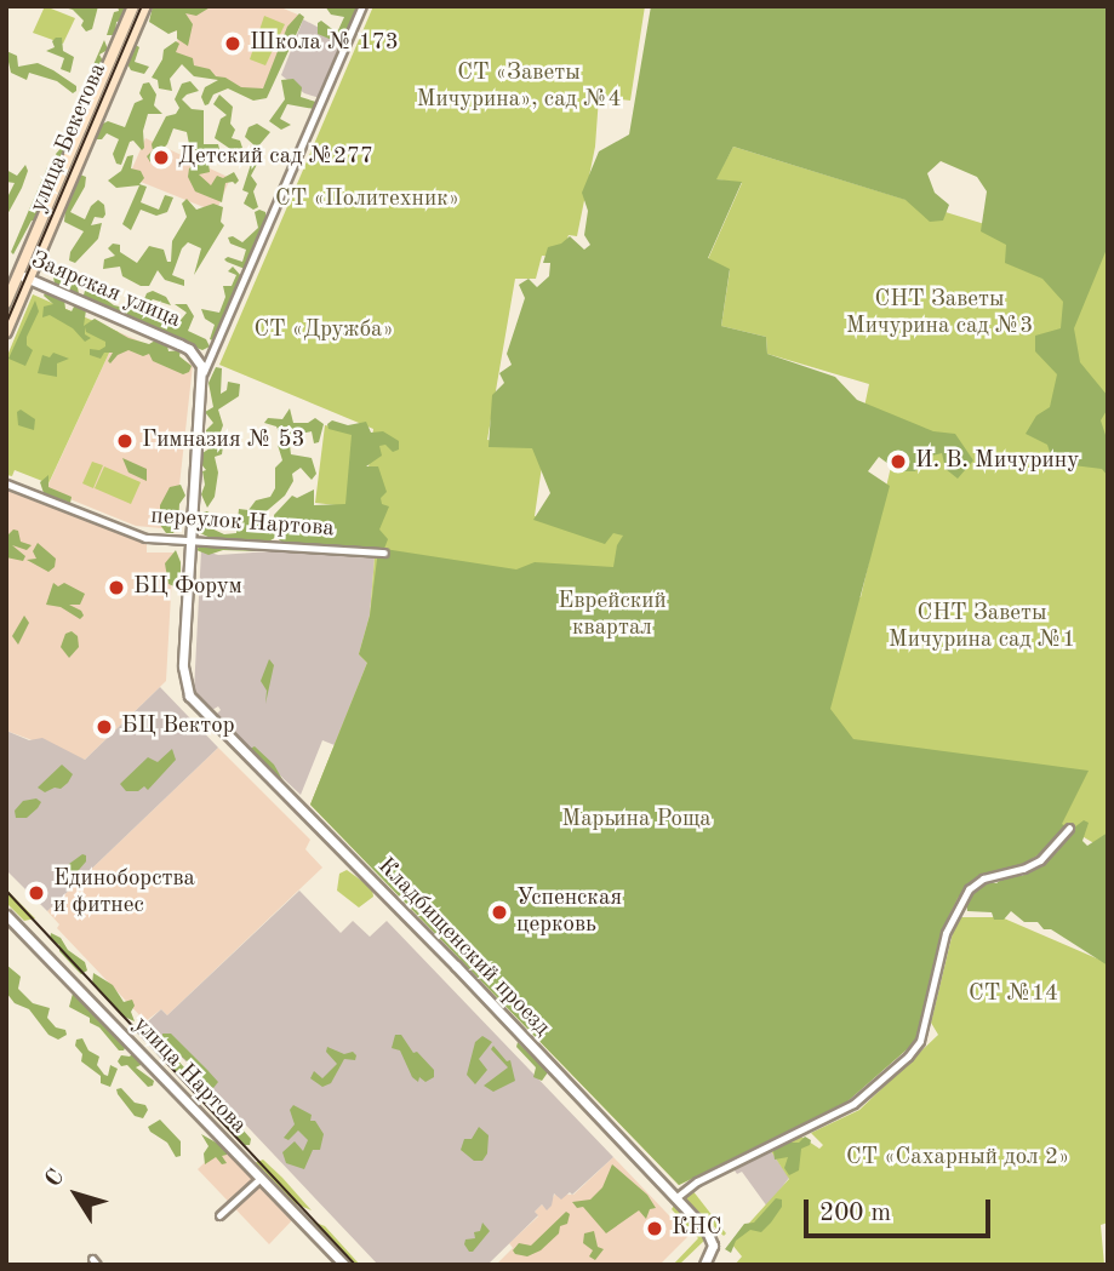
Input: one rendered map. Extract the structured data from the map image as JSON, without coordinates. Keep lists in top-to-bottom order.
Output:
{
  "streets": {
    "main road": ["улица Бекетова"],
    "street": [
      "Заярская улица",
      "переулок Нартова",
      "Кладбищенский проезд",
      "улица Нартова"
    ]
  },
  "crossings": [
    ["улица Бекетова", "Заярская улица"],
    ["переулок Нартова", "Кладбищенский проезд"]
  ],
  "parks": [
    "СТ «Заветы Мичурина», сад №4",
    "СТ «Политехник»",
    "СНТ Заветы Мичурина сад №3",
    "СТ «Дружба»",
    "Еврейский квартал",
    "СНТ Заветы Мичурина сад №1",
    "Марьина Роща",
    "СТ №14",
    "СТ «Сахарный дол 2»"
  ],
  "places": [
    "Школа № 173",
    "Детский сад №277",
    "Гимназия № 53",
    "И. В. Мичурину",
    "БЦ Форум",
    "БЦ Вектор",
    "Единоборства и фитнес",
    "Успенская церковь",
    "КНС"
  ],
  "scale_bar": "200 m",
  "north": "top left"
}
